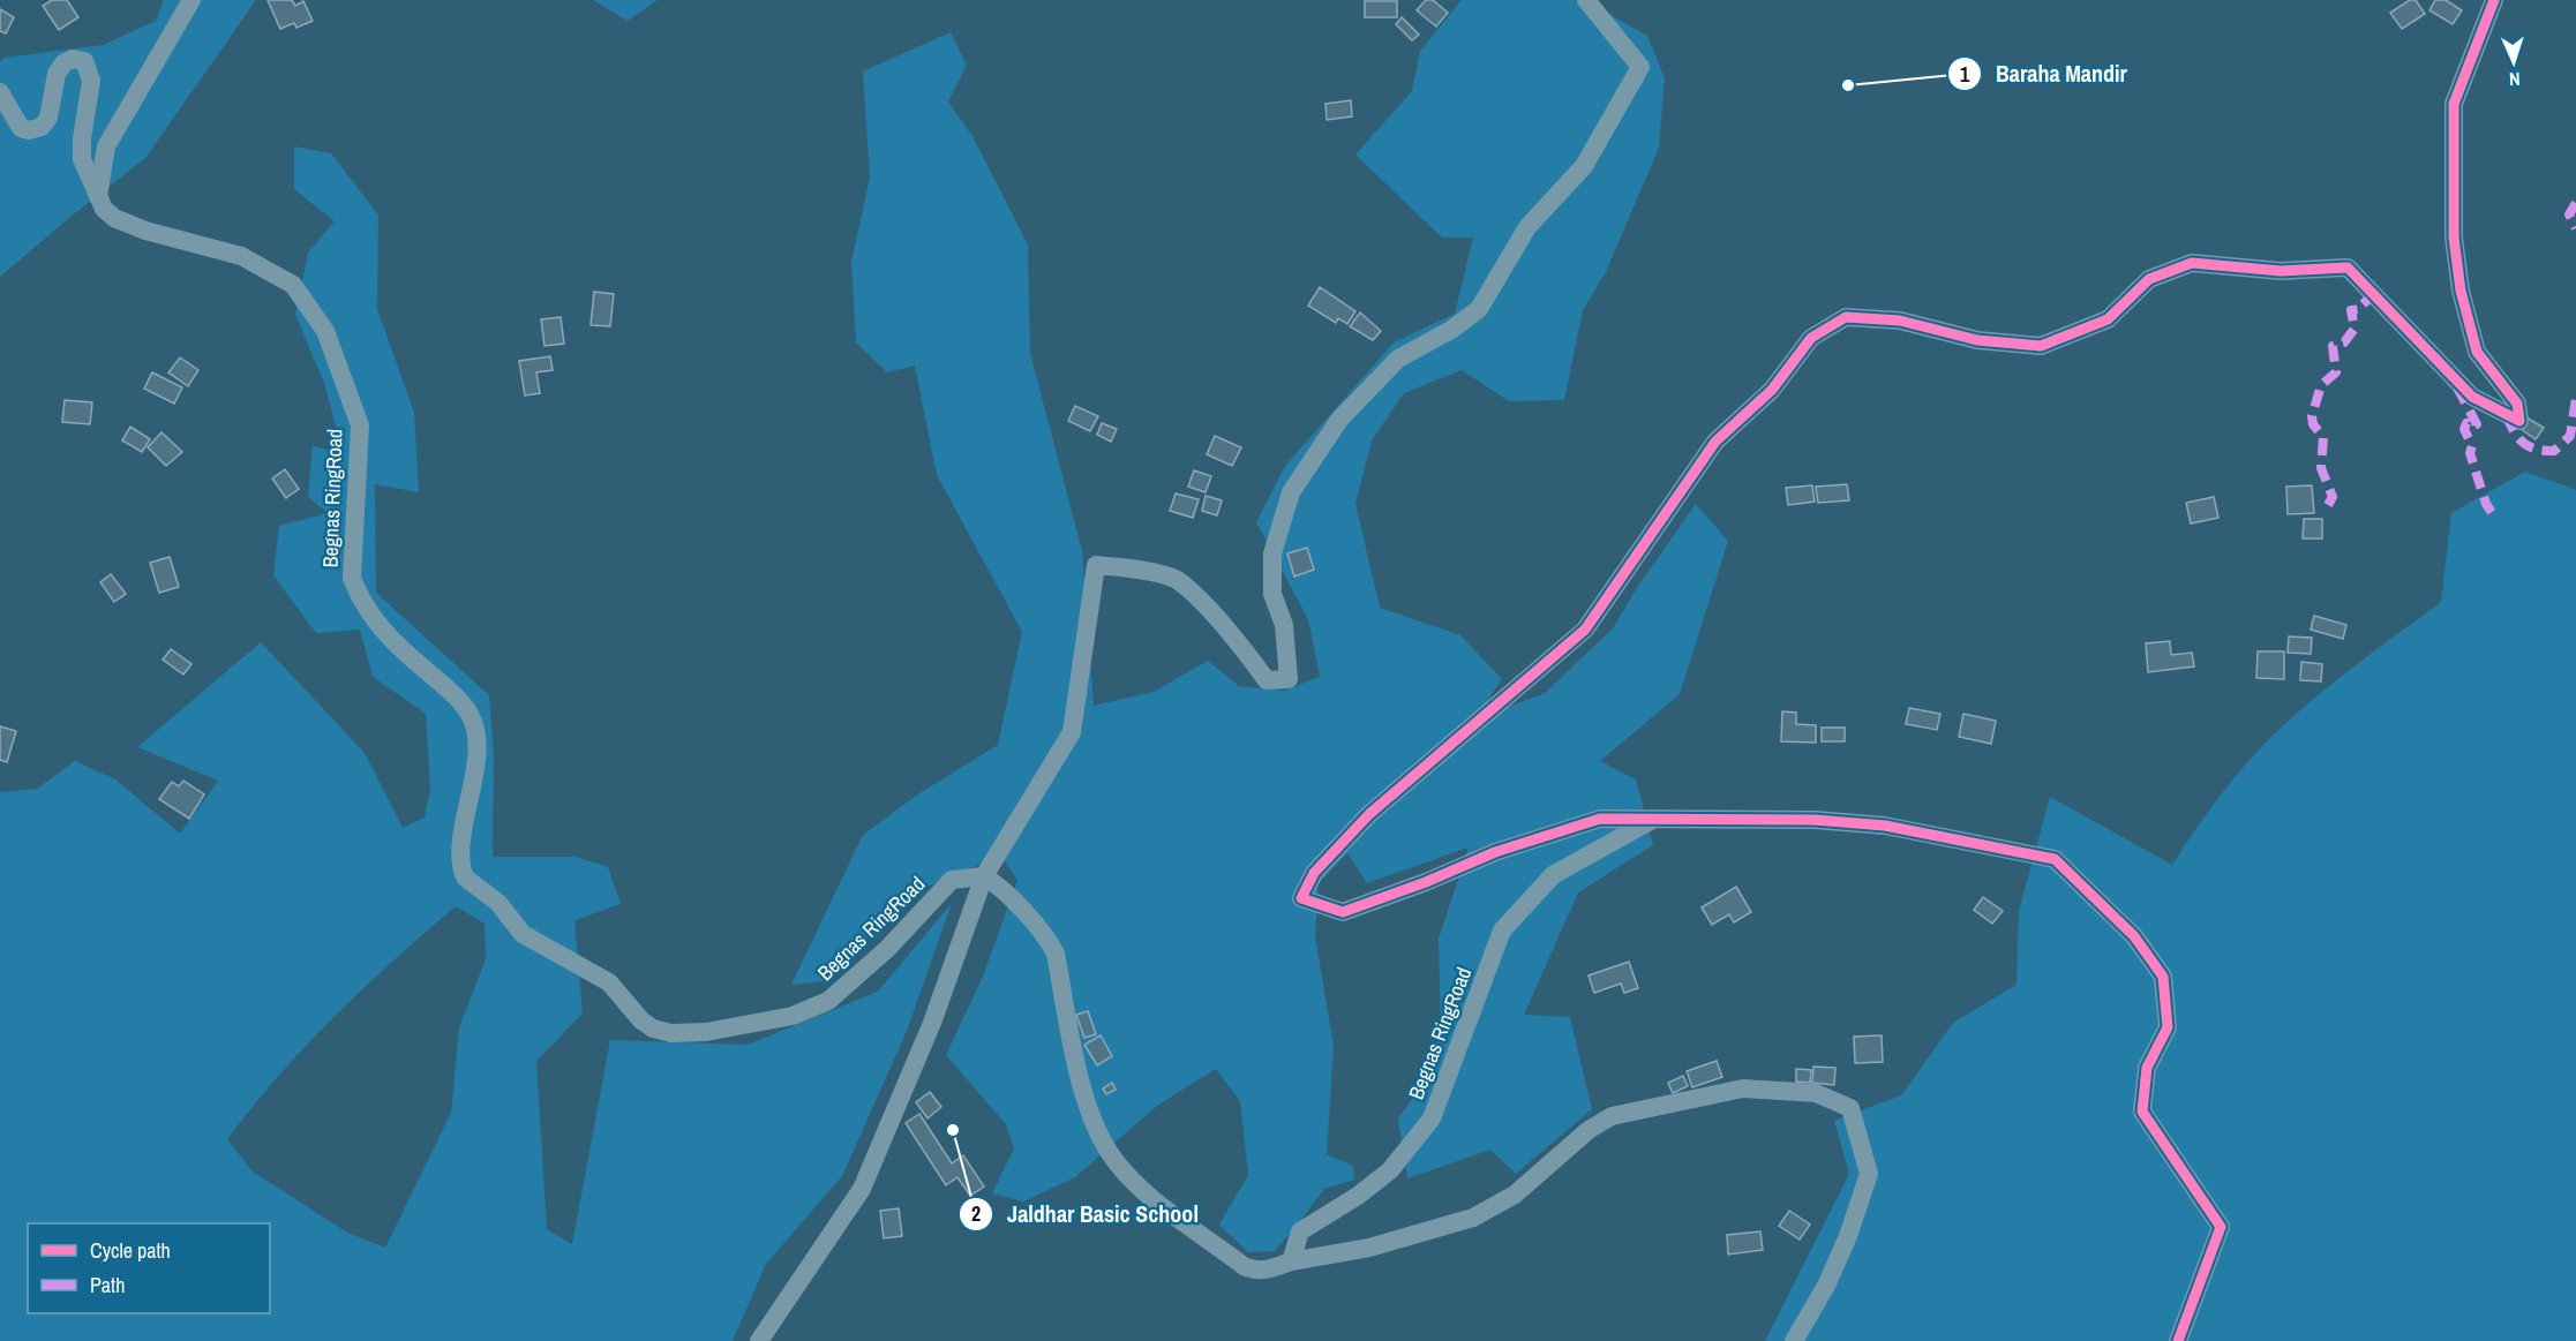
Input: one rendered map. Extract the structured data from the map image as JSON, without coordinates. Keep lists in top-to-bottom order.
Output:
{
  "streets": {
    "street": ["Begnas RingRoad"]
  },
  "places": ["Baraha Mandir", "Jaldhar Basic School"],
  "legend": ["Cycle path", "Path"],
  "north": "bottom"
}
